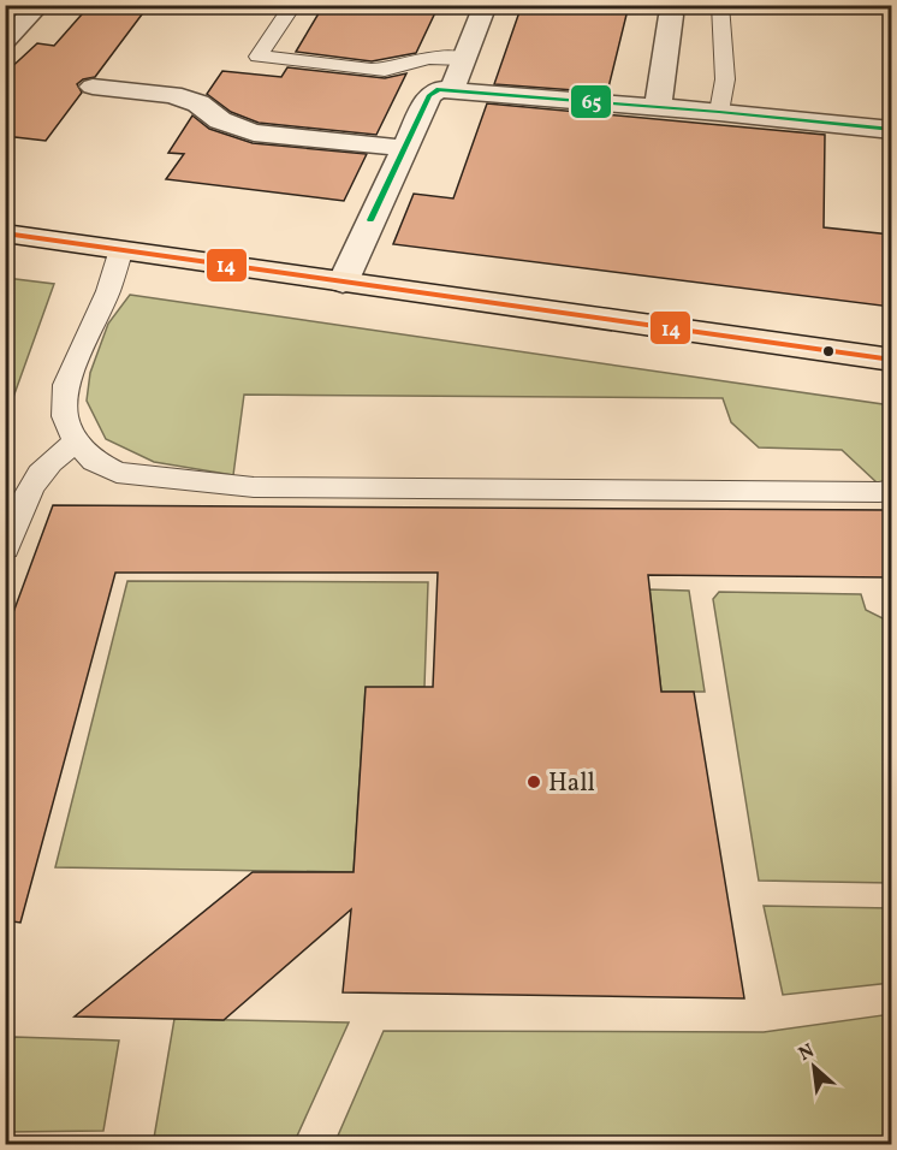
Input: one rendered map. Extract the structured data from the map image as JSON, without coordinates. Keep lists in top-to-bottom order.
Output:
{
  "places": ["Hall"],
  "lines": ["transit line 65", "transit line 14"],
  "north": "top left"
}
